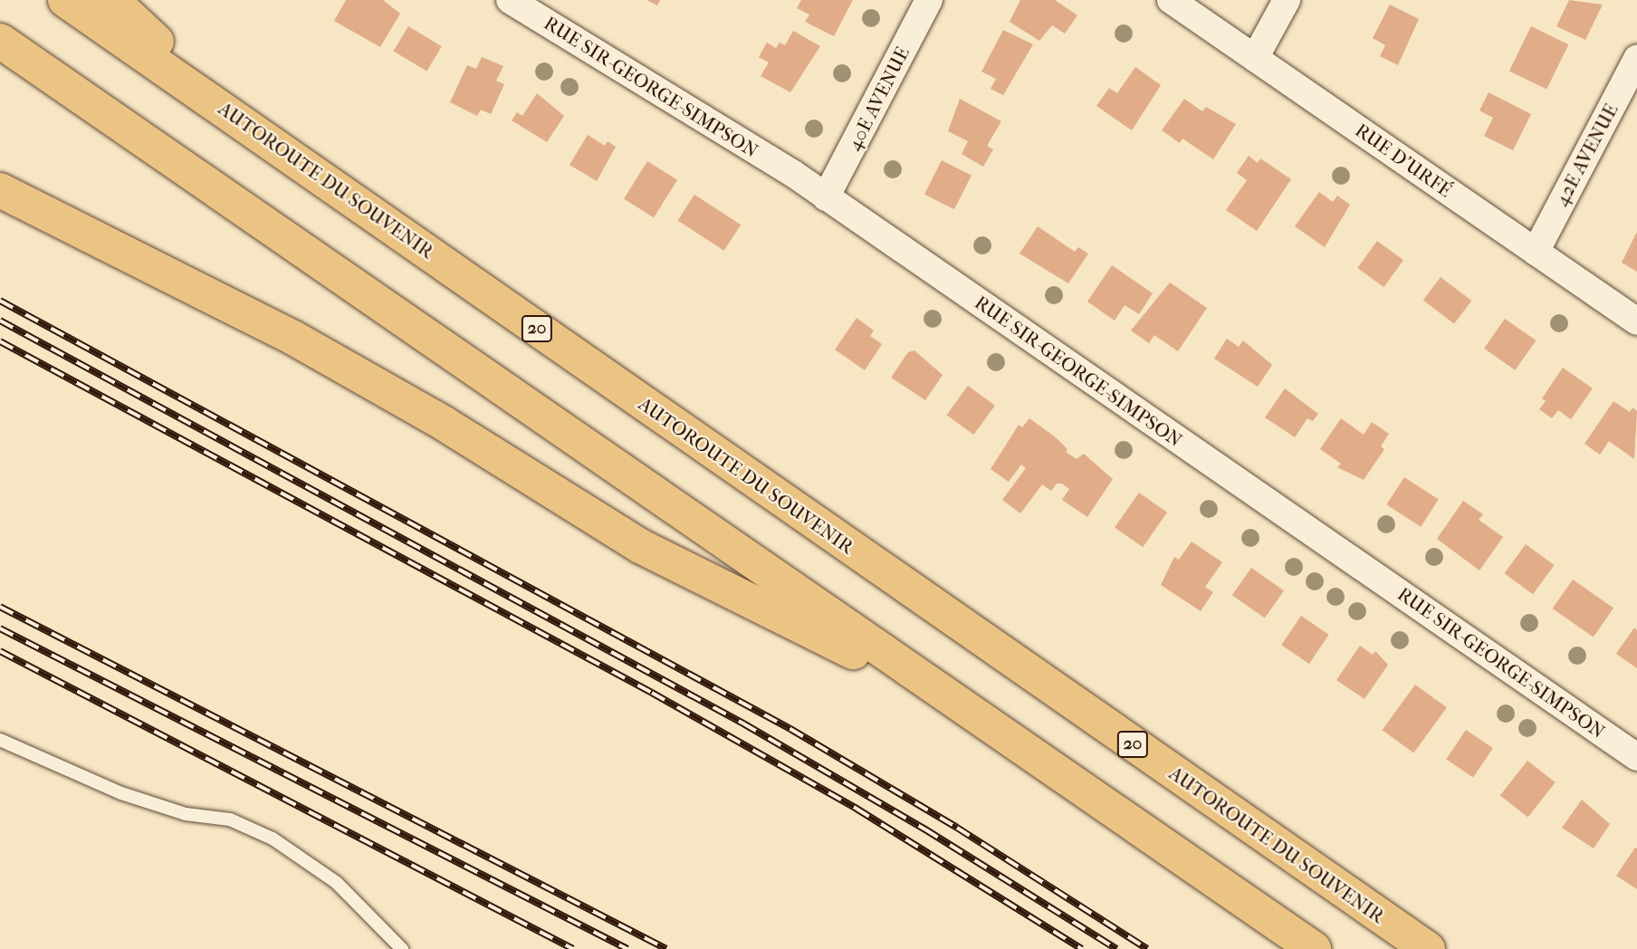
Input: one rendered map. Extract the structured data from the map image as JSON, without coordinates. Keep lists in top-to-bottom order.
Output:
{
  "streets": {
    "highway": ["AUTOROUTE DU SOUVENIR", "20"],
    "street": [
      "RUE SIR-GEORGE-SIMPSON",
      "40E AVENUE",
      "42E AVENUE",
      "RUE D'URFÉ"
    ]
  },
  "crossings": [
    ["RUE SIR-GEORGE-SIMPSON", "40E AVENUE"],
    ["42E AVENUE", "RUE D'URFÉ"]
  ]
}
